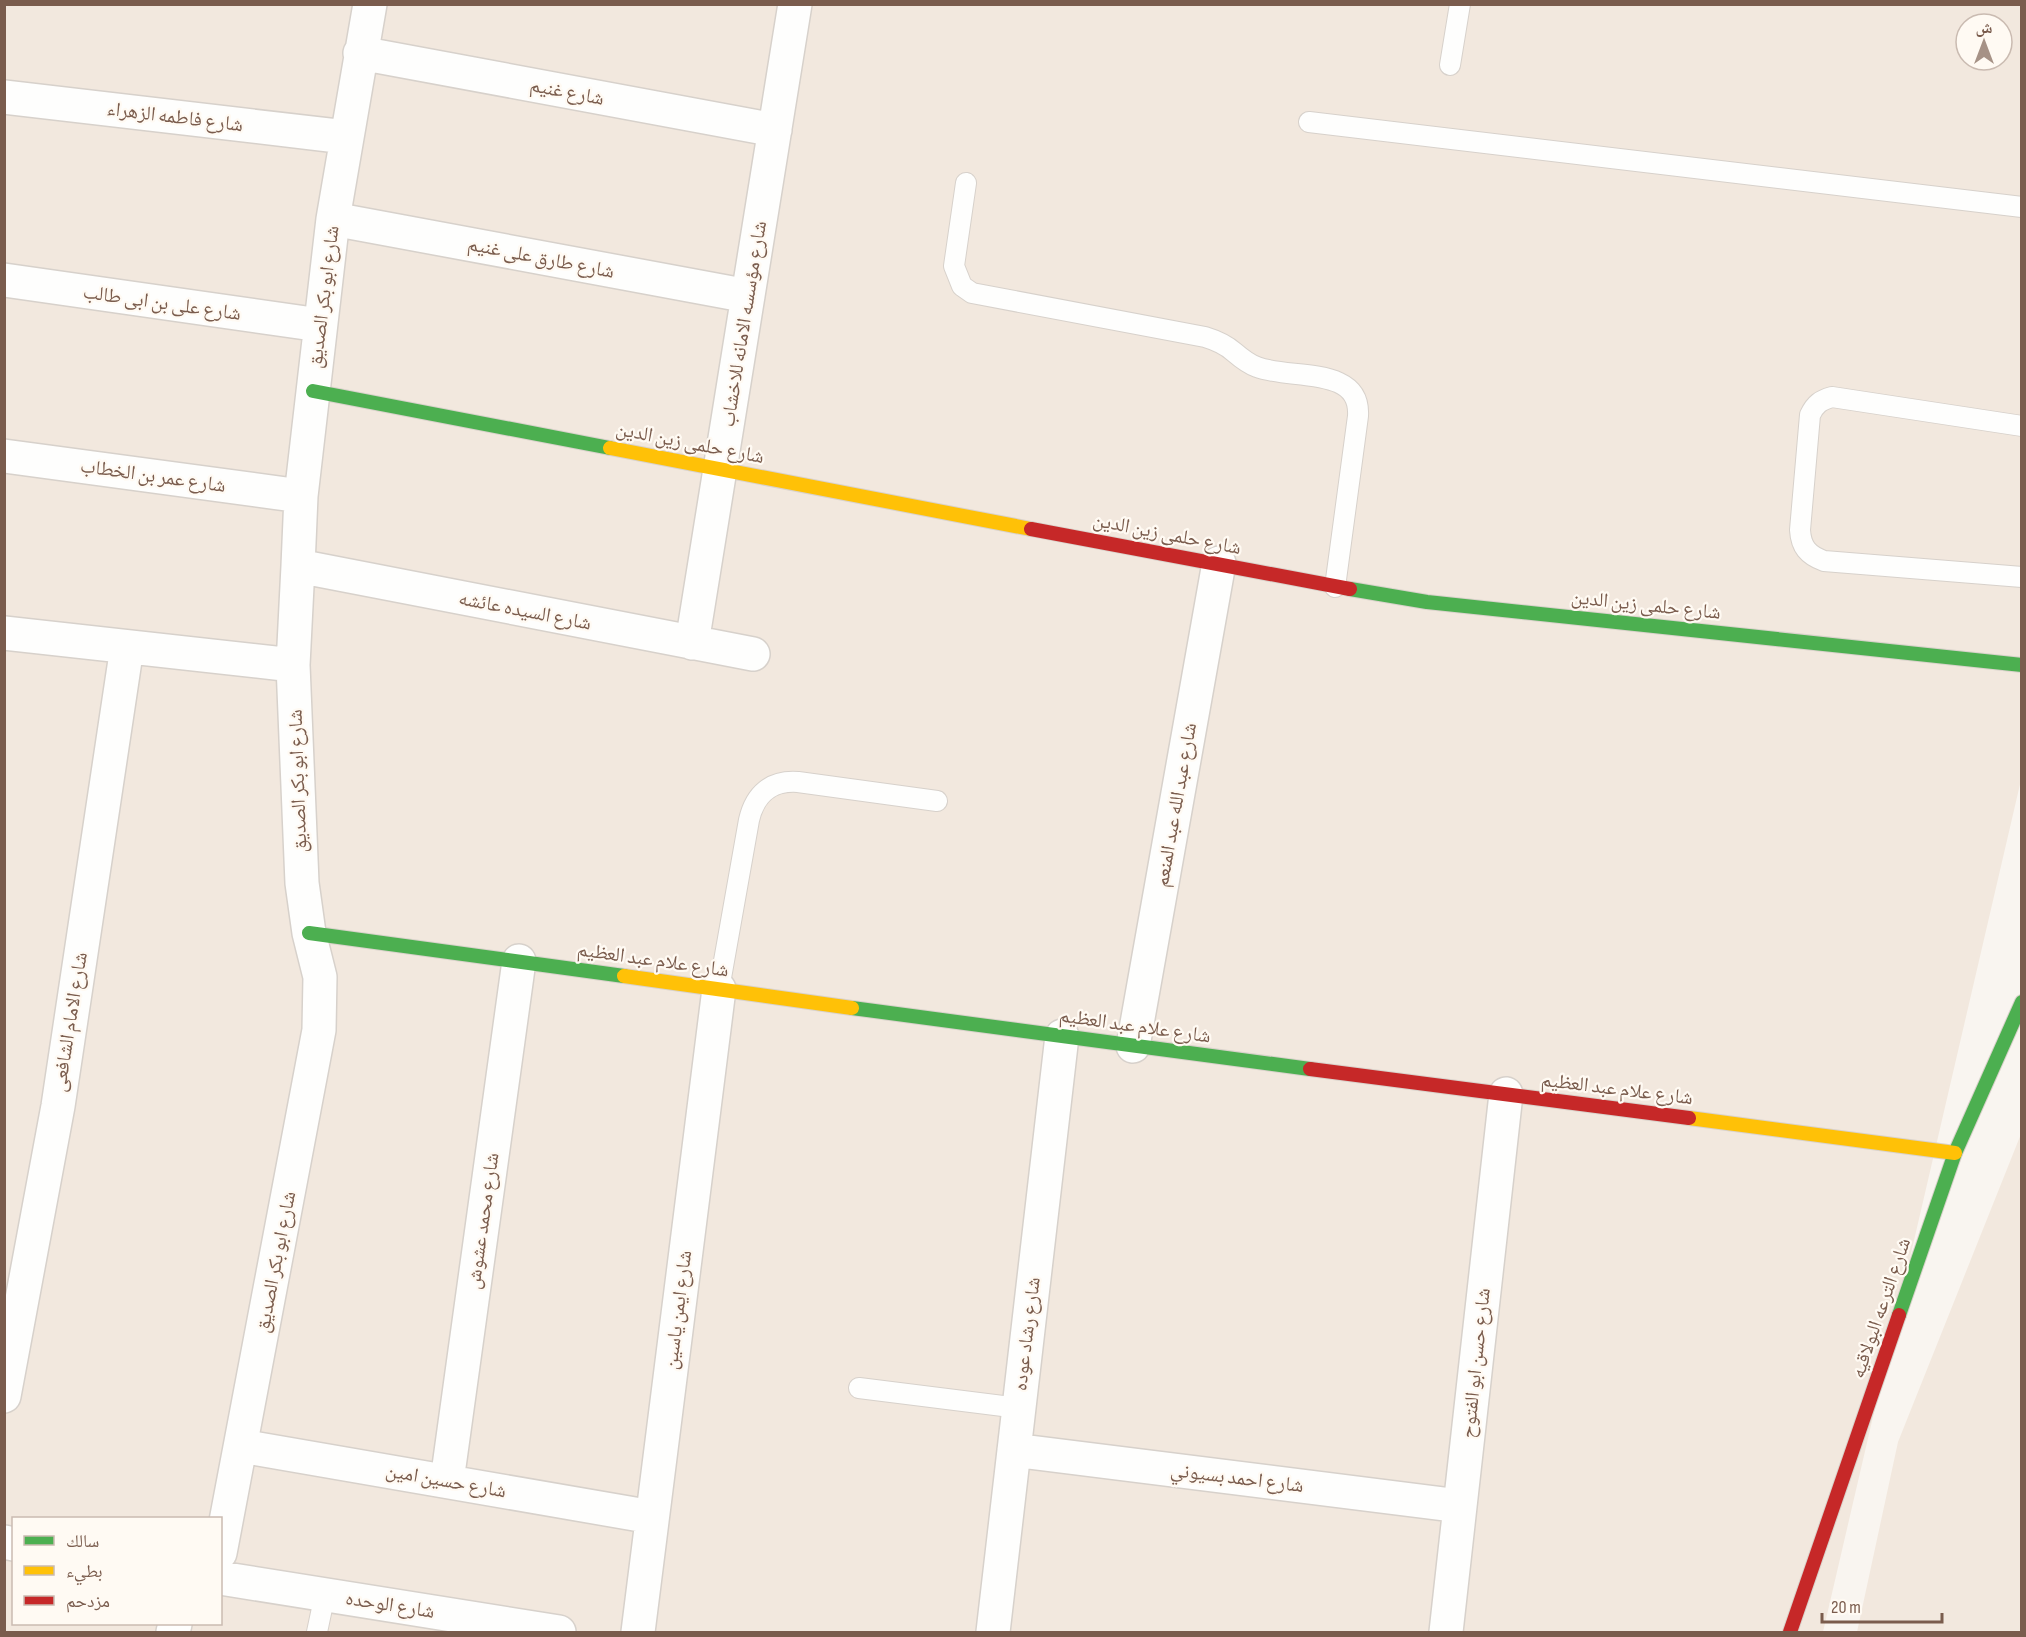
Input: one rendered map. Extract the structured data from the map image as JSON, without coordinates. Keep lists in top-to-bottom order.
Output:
{
  "streets": {
    "street": [
      "شارع غنيم",
      "شارع فاطمه الزهراء",
      "شارع طارق على غنيم",
      "شارع ابو بكر الصديق",
      "شارع على بن ابى طالب",
      "شارع مؤسسه الامانه للاخشاب",
      "شارع حلمى زين الدين",
      "شارع عمر بن الخطاب",
      "شارع السيده عائشه",
      "شارع عبد الله عبد المنعم",
      "شارع علام عبد العظيم",
      "شارع الامام الشافعى",
      "شارع محمد عشوش",
      "شارع الترعه البولاقيه",
      "شارع ايمن ياسين",
      "شارع رشاد عوده",
      "شارع حسن ابو الفتوح",
      "شارع احمد بسيوني",
      "شارع حسين امين",
      "شارع الوحده"
    ]
  },
  "crossings": [
    ["شارع غنيم", "شارع ابو بكر الصديق"],
    ["شارع غنيم", "شارع مؤسسه الامانه للاخشاب"],
    ["شارع فاطمه الزهراء", "شارع ابو بكر الصديق"],
    ["شارع طارق على غنيم", "شارع ابو بكر الصديق"],
    ["شارع طارق على غنيم", "شارع مؤسسه الامانه للاخشاب"],
    ["شارع ابو بكر الصديق", "شارع على بن ابى طالب"],
    ["شارع ابو بكر الصديق", "شارع حلمى زين الدين"],
    ["شارع ابو بكر الصديق", "شارع عمر بن الخطاب"],
    ["شارع ابو بكر الصديق", "شارع السيده عائشه"],
    ["شارع ابو بكر الصديق", "شارع علام عبد العظيم"],
    ["شارع ابو بكر الصديق", "شارع حسين امين"],
    ["شارع مؤسسه الامانه للاخشاب", "شارع حلمى زين الدين"],
    ["شارع مؤسسه الامانه للاخشاب", "شارع السيده عائشه"],
    ["شارع حلمى زين الدين", "شارع عبد الله عبد المنعم"],
    ["شارع عبد الله عبد المنعم", "شارع علام عبد العظيم"],
    ["شارع علام عبد العظيم", "شارع محمد عشوش"],
    ["شارع علام عبد العظيم", "شارع الترعه البولاقيه"],
    ["شارع علام عبد العظيم", "شارع ايمن ياسين"],
    ["شارع علام عبد العظيم", "شارع رشاد عوده"],
    ["شارع علام عبد العظيم", "شارع حسن ابو الفتوح"],
    ["شارع محمد عشوش", "شارع حسين امين"],
    ["شارع ايمن ياسين", "شارع حسين امين"],
    ["شارع رشاد عوده", "شارع احمد بسيوني"],
    ["شارع حسن ابو الفتوح", "شارع احمد بسيوني"]
  ],
  "legend": ["سالك", "بطيء", "مزدحم"],
  "scale_bar": "20 m",
  "north": "top"
}
